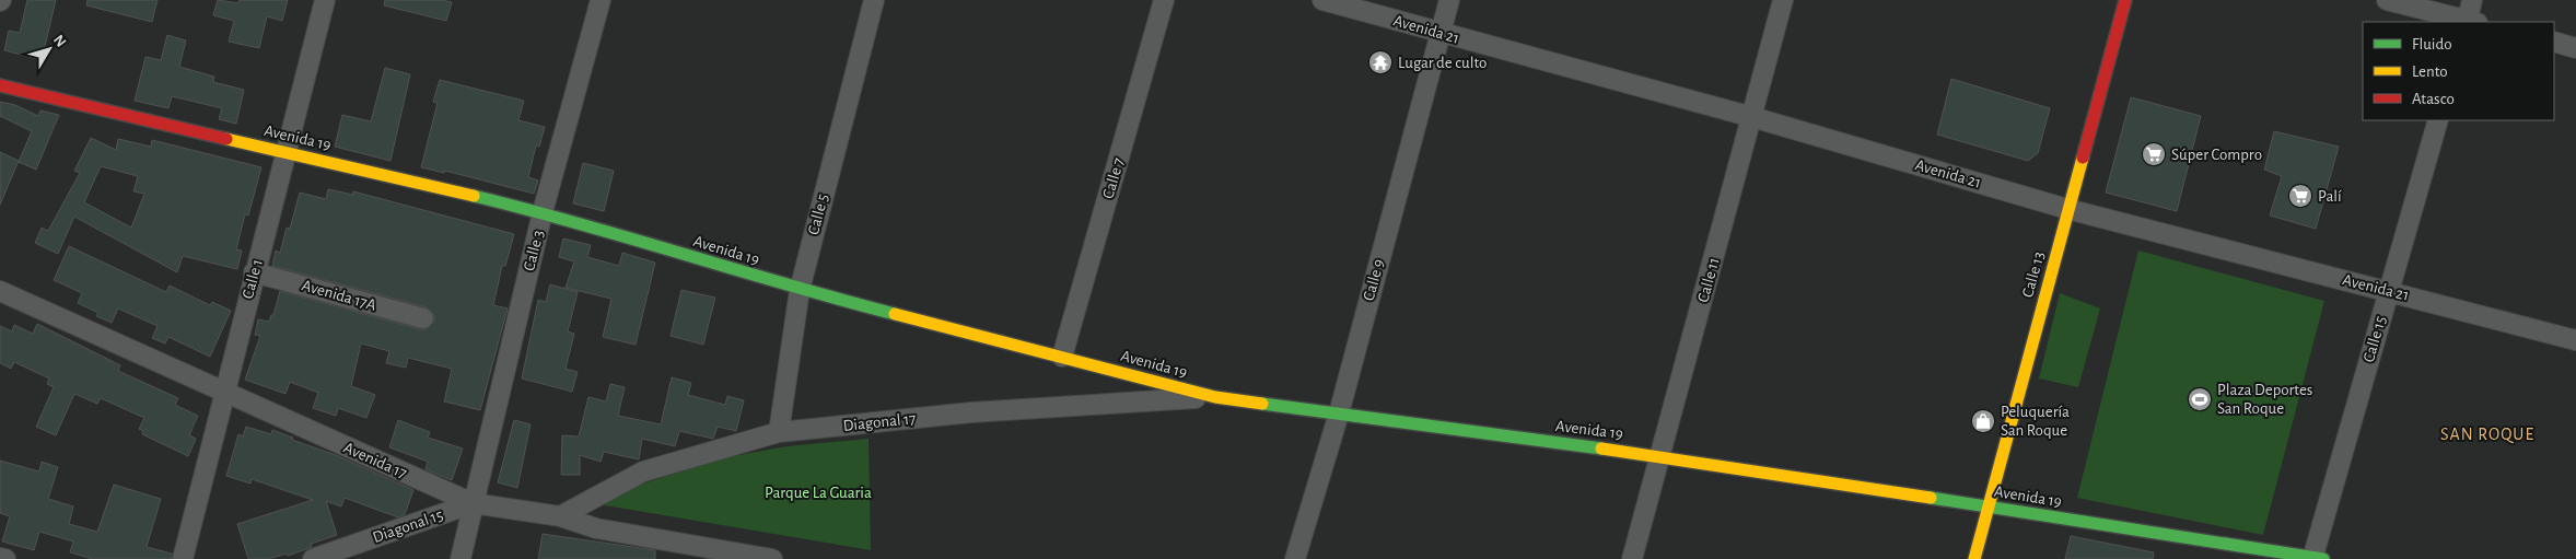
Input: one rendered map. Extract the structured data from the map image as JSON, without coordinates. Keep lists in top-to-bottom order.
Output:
{
  "streets": {
    "street": [
      "Avenida 21",
      "Avenida 19",
      "Calle 7",
      "Calle 5",
      "Calle 3",
      "Calle 13",
      "Calle 1",
      "Calle 9",
      "Calle 11",
      "Avenida 17A",
      "Calle 15",
      "Diagonal 17",
      "Avenida 17",
      "Diagonal 15"
    ]
  },
  "crossings": [
    ["Avenida 21", "Calle 13"],
    ["Avenida 21", "Calle 9"],
    ["Avenida 21", "Calle 11"],
    ["Avenida 21", "Calle 15"],
    ["Avenida 19", "Calle 7"],
    ["Avenida 19", "Calle 5"],
    ["Avenida 19", "Calle 3"],
    ["Avenida 19", "Calle 13"],
    ["Avenida 19", "Calle 1"],
    ["Avenida 19", "Calle 9"],
    ["Avenida 19", "Calle 11"],
    ["Avenida 19", "Calle 15"],
    ["Avenida 19", "Diagonal 17"],
    ["Calle 5", "Diagonal 17"],
    ["Calle 3", "Avenida 17"],
    ["Calle 3", "Diagonal 15"],
    ["Calle 1", "Avenida 17A"],
    ["Calle 1", "Avenida 17"],
    ["Diagonal 17", "Avenida 17"],
    ["Avenida 17", "Diagonal 15"]
  ],
  "districts": ["SAN ROQUE"],
  "parks": ["Parque La Guaria"],
  "places": {
    "temple": ["Lugar de culto"],
    "supermarket": ["Súper Compro", "Palí"],
    "sports": ["Plaza Deportes San Roque"],
    "shop": ["Peluquería San Roque"]
  },
  "legend": ["Fluido", "Lento", "Atasco"],
  "north": "top right"
}
